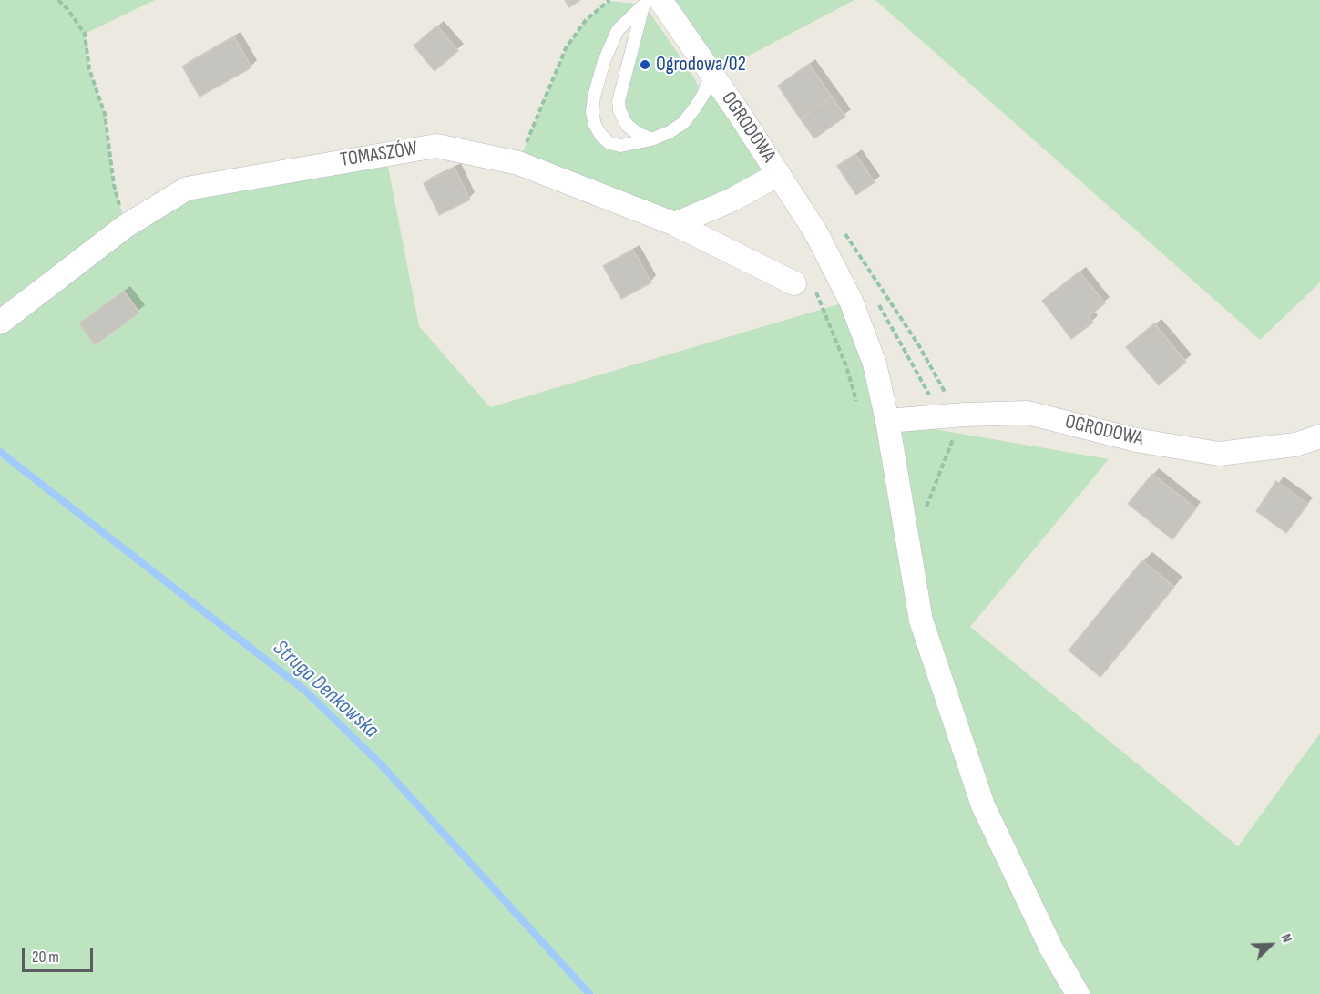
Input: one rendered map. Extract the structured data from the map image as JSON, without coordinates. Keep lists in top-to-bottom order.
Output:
{
  "streets": {
    "street": ["OGRODOWA", "TOMASZÓW"]
  },
  "water": ["Struga Denkowska"],
  "places": ["Ogrodowa/02"],
  "scale_bar": "20 m",
  "north": "top right"
}
